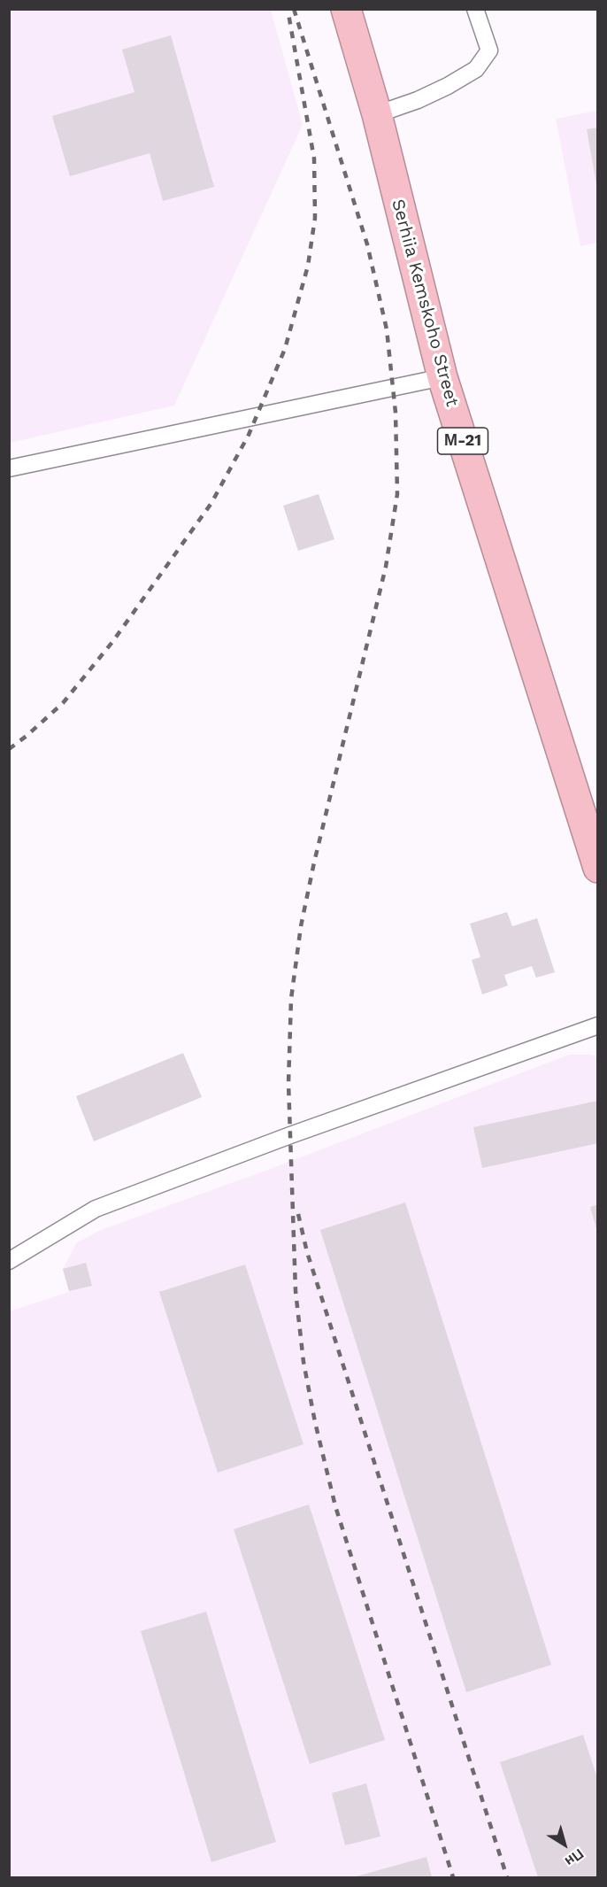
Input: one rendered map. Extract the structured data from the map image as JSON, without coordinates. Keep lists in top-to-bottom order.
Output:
{
  "streets": {
    "highway": ["Serhiia Kemskoho Street", "М-21"]
  },
  "north": "bottom right"
}
